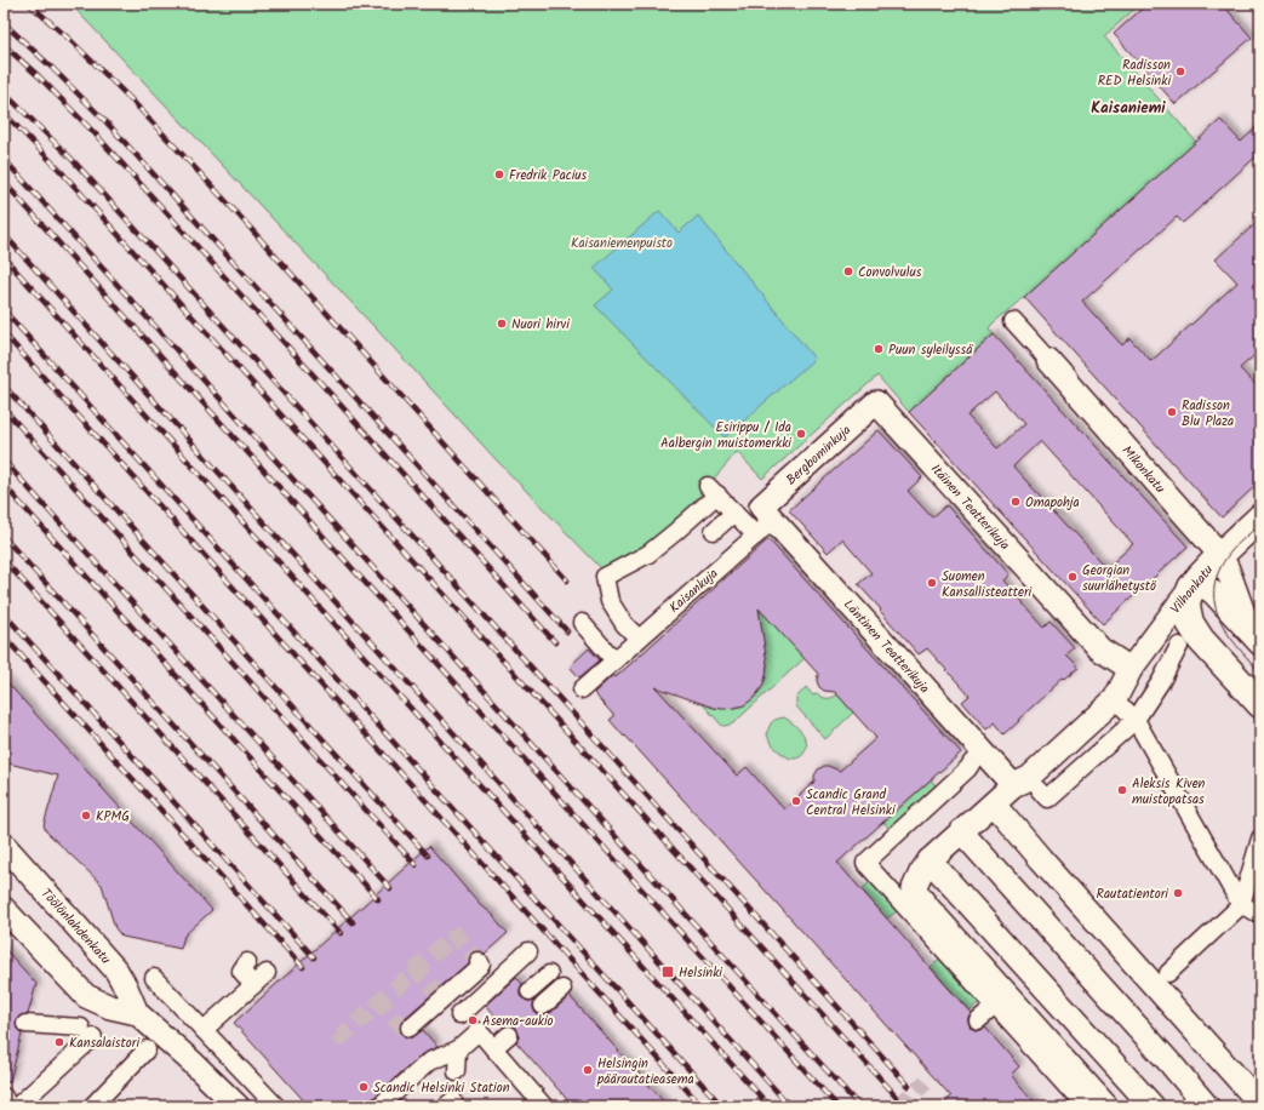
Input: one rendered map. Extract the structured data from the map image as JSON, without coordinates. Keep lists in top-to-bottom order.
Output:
{
  "streets": {
    "main road": ["Vilhonkatu"],
    "street": [
      "Bergbominkuja",
      "Mikonkatu",
      "Itäinen Teatterikuja",
      "Kaisankuja",
      "Läntinen Teatterikuja",
      "Töölönlahdenkatu"
    ]
  },
  "crossings": [
    ["Bergbominkuja", "Itäinen Teatterikuja"],
    ["Bergbominkuja", "Kaisankuja"],
    ["Bergbominkuja", "Läntinen Teatterikuja"],
    ["Mikonkatu", "Vilhonkatu"],
    ["Itäinen Teatterikuja", "Vilhonkatu"],
    ["Vilhonkatu", "Läntinen Teatterikuja"],
    ["Kaisankuja", "Läntinen Teatterikuja"]
  ],
  "districts": ["Kaisaniemi"],
  "parks": ["Kaisaniemenpuisto"],
  "places": {
    "other": [
      "Radisson RED Helsinki",
      "Fredrik Pacius",
      "Convolvulus",
      "Nuori hirvi",
      "Puun syleilyssä",
      "Radisson Blu Plaza",
      "Esirippu / Ida Aalbergin muistomerkki",
      "Omapohja",
      "Georgian suurlähetystö",
      "Suomen Kansallisteatteri",
      "Aleksis Kiven muistopatsas",
      "Scandic Grand Central Helsinki",
      "KPMG",
      "Rautatientori",
      "Asema-aukio",
      "Kansalaistori",
      "Helsingin päärautatieasema",
      "Scandic Helsinki Station"
    ],
    "transit": ["Helsinki"]
  }
}
